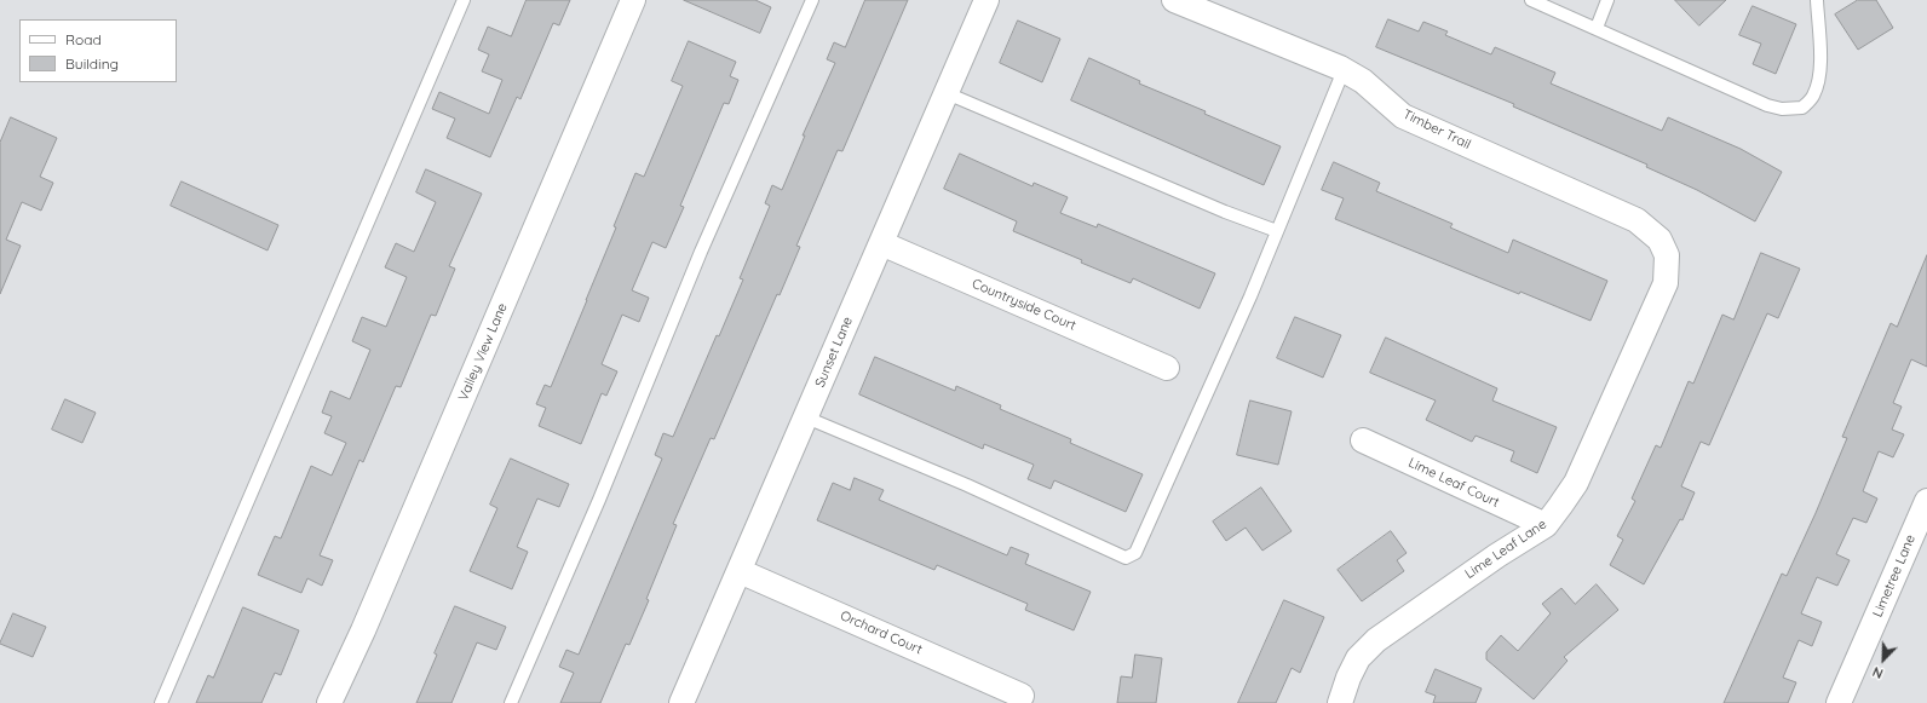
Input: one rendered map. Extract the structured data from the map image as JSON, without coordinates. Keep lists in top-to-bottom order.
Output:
{
  "streets": {
    "street": [
      "Timber Trail",
      "Countryside Court",
      "Valley View Lane",
      "Sunset Lane",
      "Lime Leaf Court",
      "Lime Leaf Lane",
      "Limetree Lane",
      "Orchard Court"
    ]
  },
  "crossings": [
    ["Timber Trail", "Lime Leaf Lane"],
    ["Countryside Court", "Sunset Lane"],
    ["Sunset Lane", "Orchard Court"],
    ["Lime Leaf Court", "Lime Leaf Lane"]
  ],
  "legend": ["Road", "Building"],
  "north": "bottom left"
}
